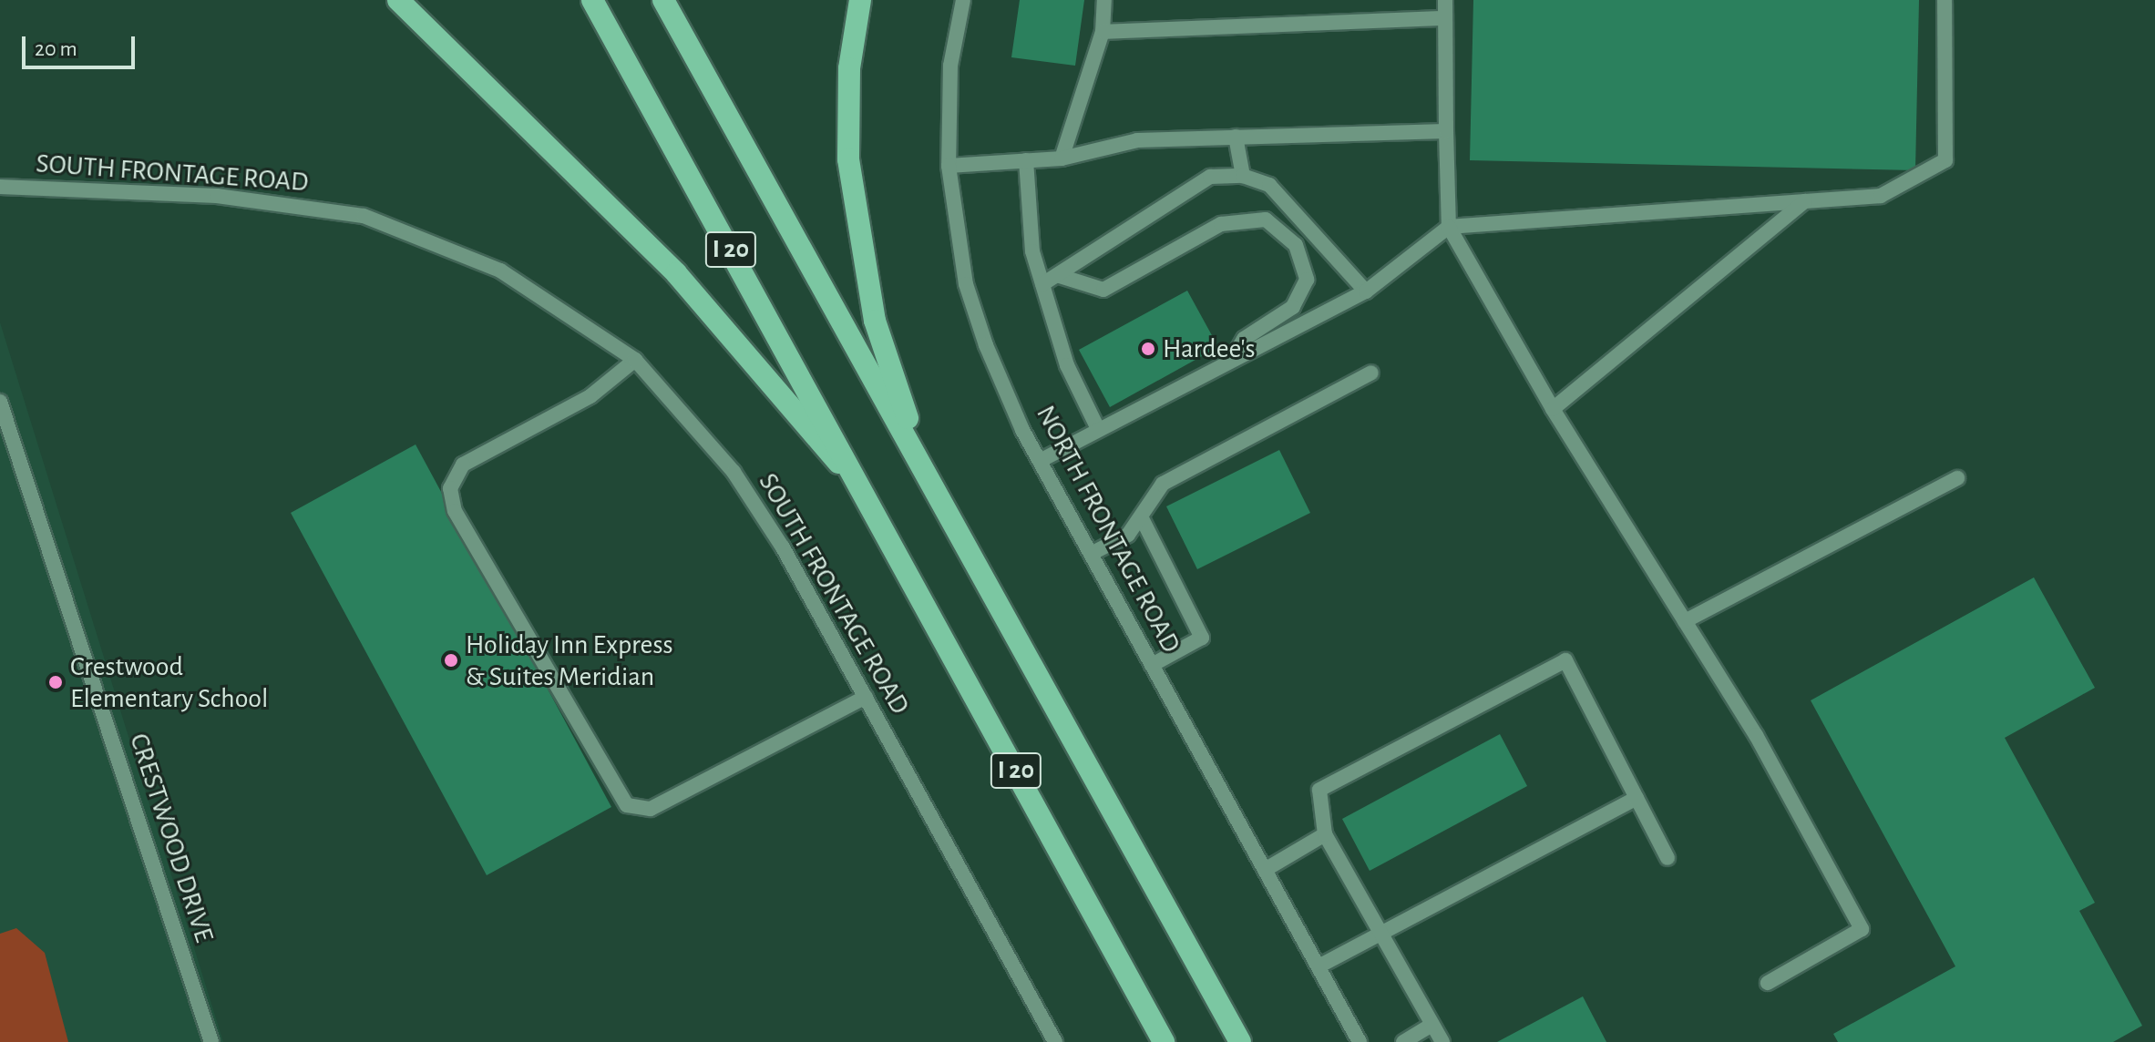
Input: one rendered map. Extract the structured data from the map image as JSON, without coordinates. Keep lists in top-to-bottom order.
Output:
{
  "streets": {
    "highway": ["I 20"],
    "street": ["SOUTH FRONTAGE ROAD", "NORTH FRONTAGE ROAD", "CRESTWOOD DRIVE"]
  },
  "places": ["Hardee's", "Holiday Inn Express & Suites Meridian", "Crestwood Elementary School"],
  "scale_bar": "20 m"
}
